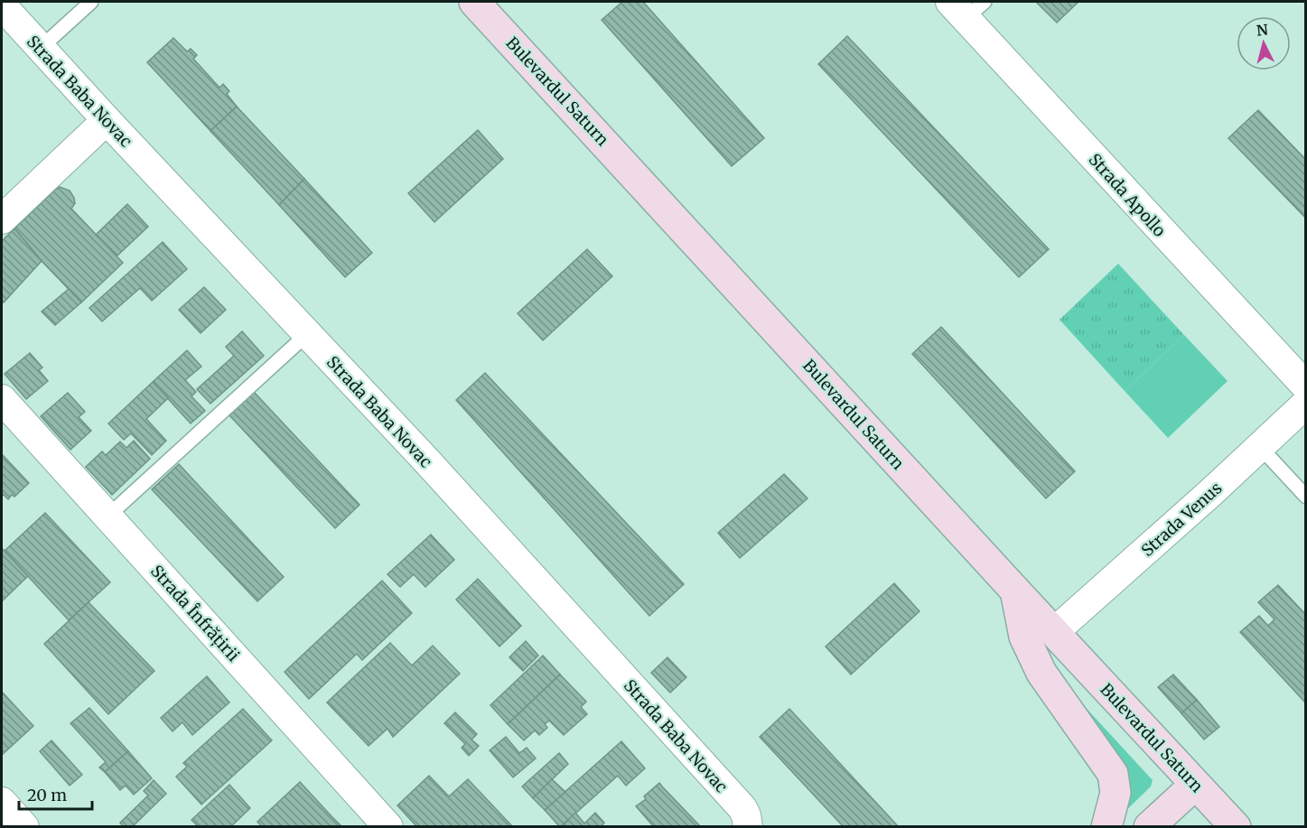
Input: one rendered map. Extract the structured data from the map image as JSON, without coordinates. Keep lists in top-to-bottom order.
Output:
{
  "streets": {
    "main road": ["Bulevardul Saturn"],
    "street": [
      "Strada Baba Novac",
      "Strada Apollo",
      "Strada Venus",
      "Strada Înfrățirii"
    ]
  },
  "crossings": [
    ["Bulevardul Saturn", "Strada Venus"]
  ],
  "scale_bar": "20 m",
  "north": "top"
}
